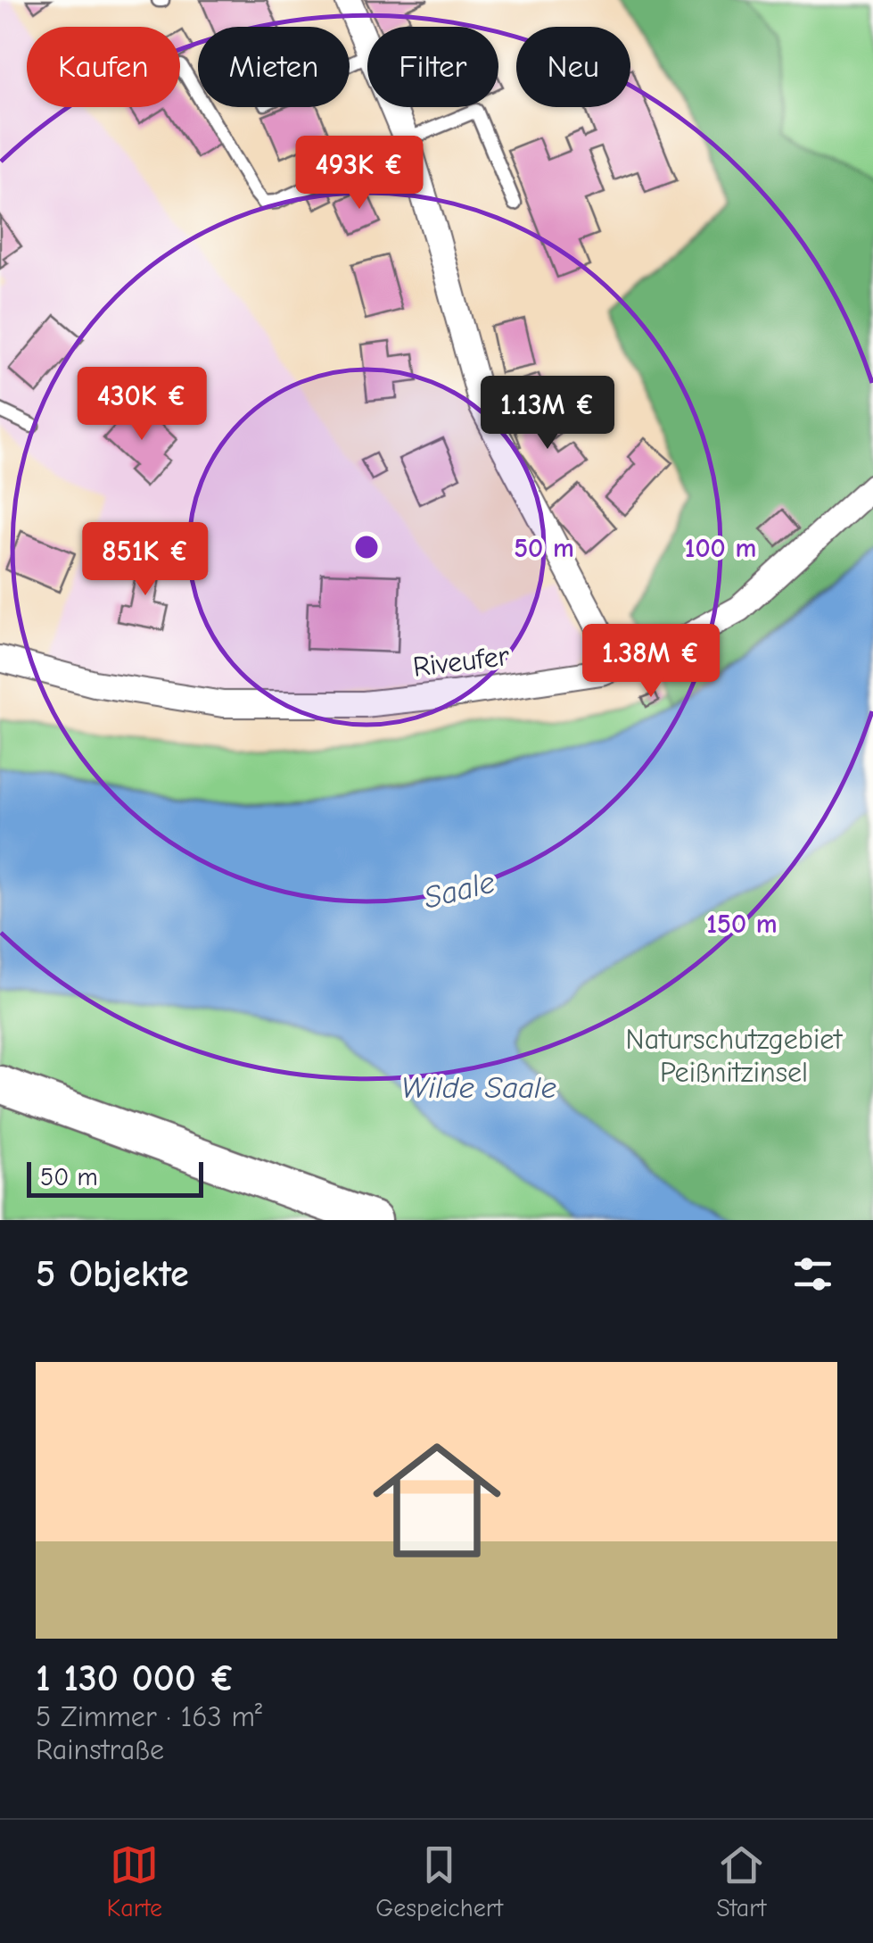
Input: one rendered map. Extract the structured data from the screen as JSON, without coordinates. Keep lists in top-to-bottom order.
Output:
{
  "streets": {
    "street": ["Riveufer"]
  },
  "water": ["Saale", "Wilde Saale"],
  "parks": ["Naturschutzgebiet Peißnitzinsel"],
  "scale_bar": "50 m",
  "page": {
    "chip": [
      "Kaufen",
      "Mieten",
      "Filter",
      "Neu"
    ],
    "price": [
      "493K €",
      "430K €",
      "1.13M €",
      "851K €",
      "1.38M €"
    ],
    "scale": "50 m",
    "heading": "5 Objekte",
    "list": [
      {
        "name": "1 130 000 €",
        "note": "5 Zimmer · 163 m² · Rainstraße"
      }
    ],
    "tabs": ["Karte", "Gespeichert", "Start"]
  },
  "rings": ["50 m", "100 m", "150 m"]
}
